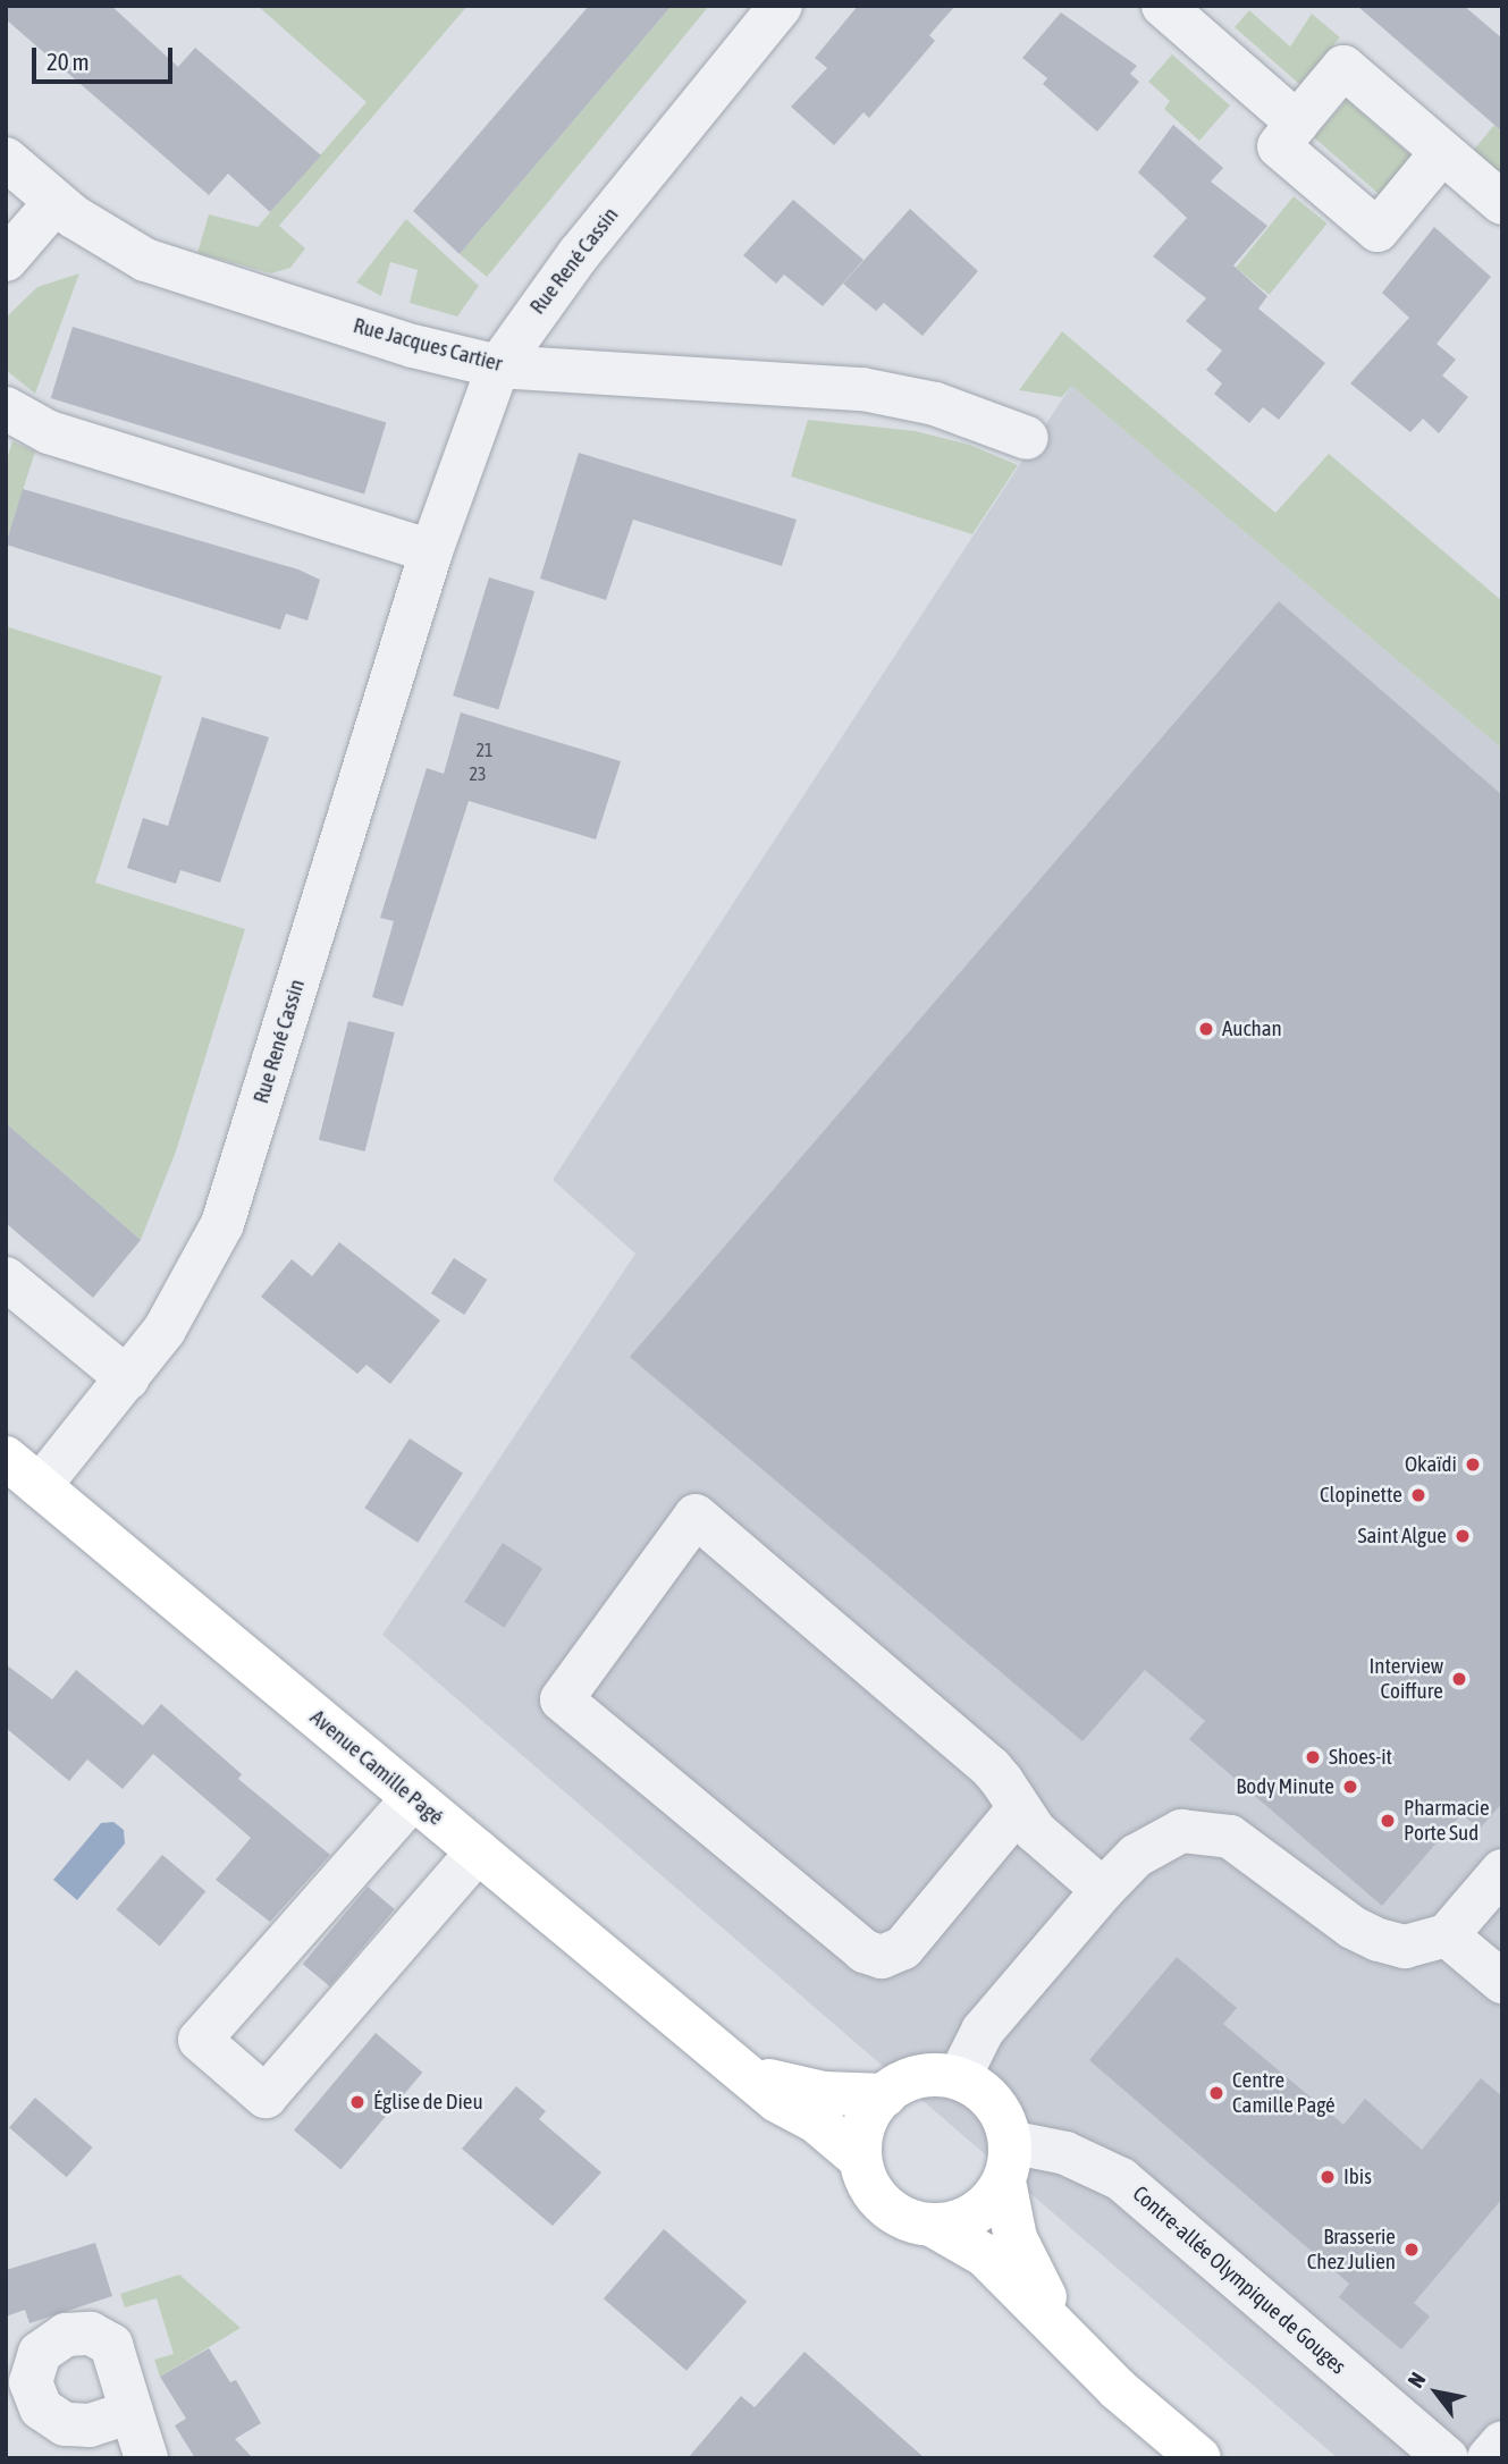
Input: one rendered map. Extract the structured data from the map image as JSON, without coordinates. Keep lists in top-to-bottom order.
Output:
{
  "streets": {
    "main road": ["Avenue Camille Pagé"],
    "street": ["Rue René Cassin", "Rue Jacques Cartier", "Contre-allée Olympique de Gouges"]
  },
  "crossings": [
    ["Rue René Cassin", "Rue Jacques Cartier"],
    ["Rue René Cassin", "Avenue Camille Pagé"],
    ["Avenue Camille Pagé", "Contre-allée Olympique de Gouges"]
  ],
  "places": [
    "Auchan",
    "Okaïdi",
    "Clopinette",
    "Saint Algue",
    "Interview Coiffure",
    "Shoes-it",
    "Body Minute",
    "Pharmacie Porte Sud",
    "Centre Camille Pagé",
    "Église de Dieu",
    "Ibis",
    "Brasserie Chez Julien"
  ],
  "house_numbers": ["21", "23"],
  "scale_bar": "20 m",
  "north": "top left"
}
